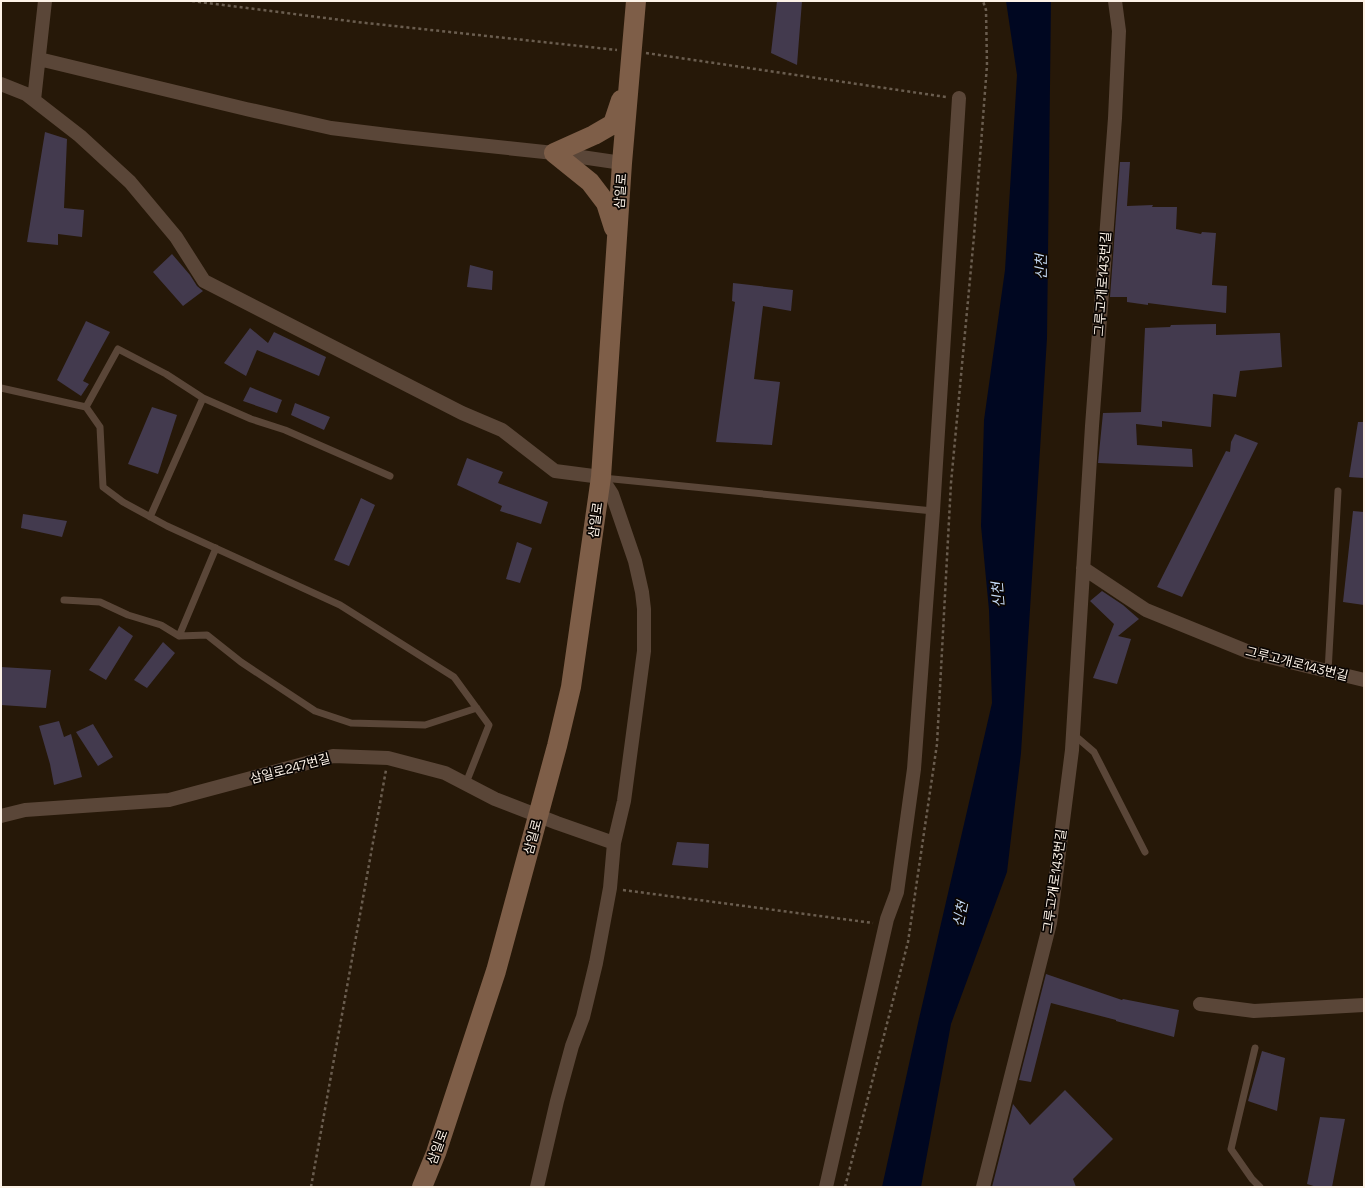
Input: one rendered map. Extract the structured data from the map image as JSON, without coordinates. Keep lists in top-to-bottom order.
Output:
{
  "streets": {
    "main road": ["삼일로"],
    "street": ["그루고개로143번길", "삼일로247번길"]
  },
  "crossings": [
    ["삼일로", "삼일로247번길"]
  ],
  "water": ["신천"]
}
